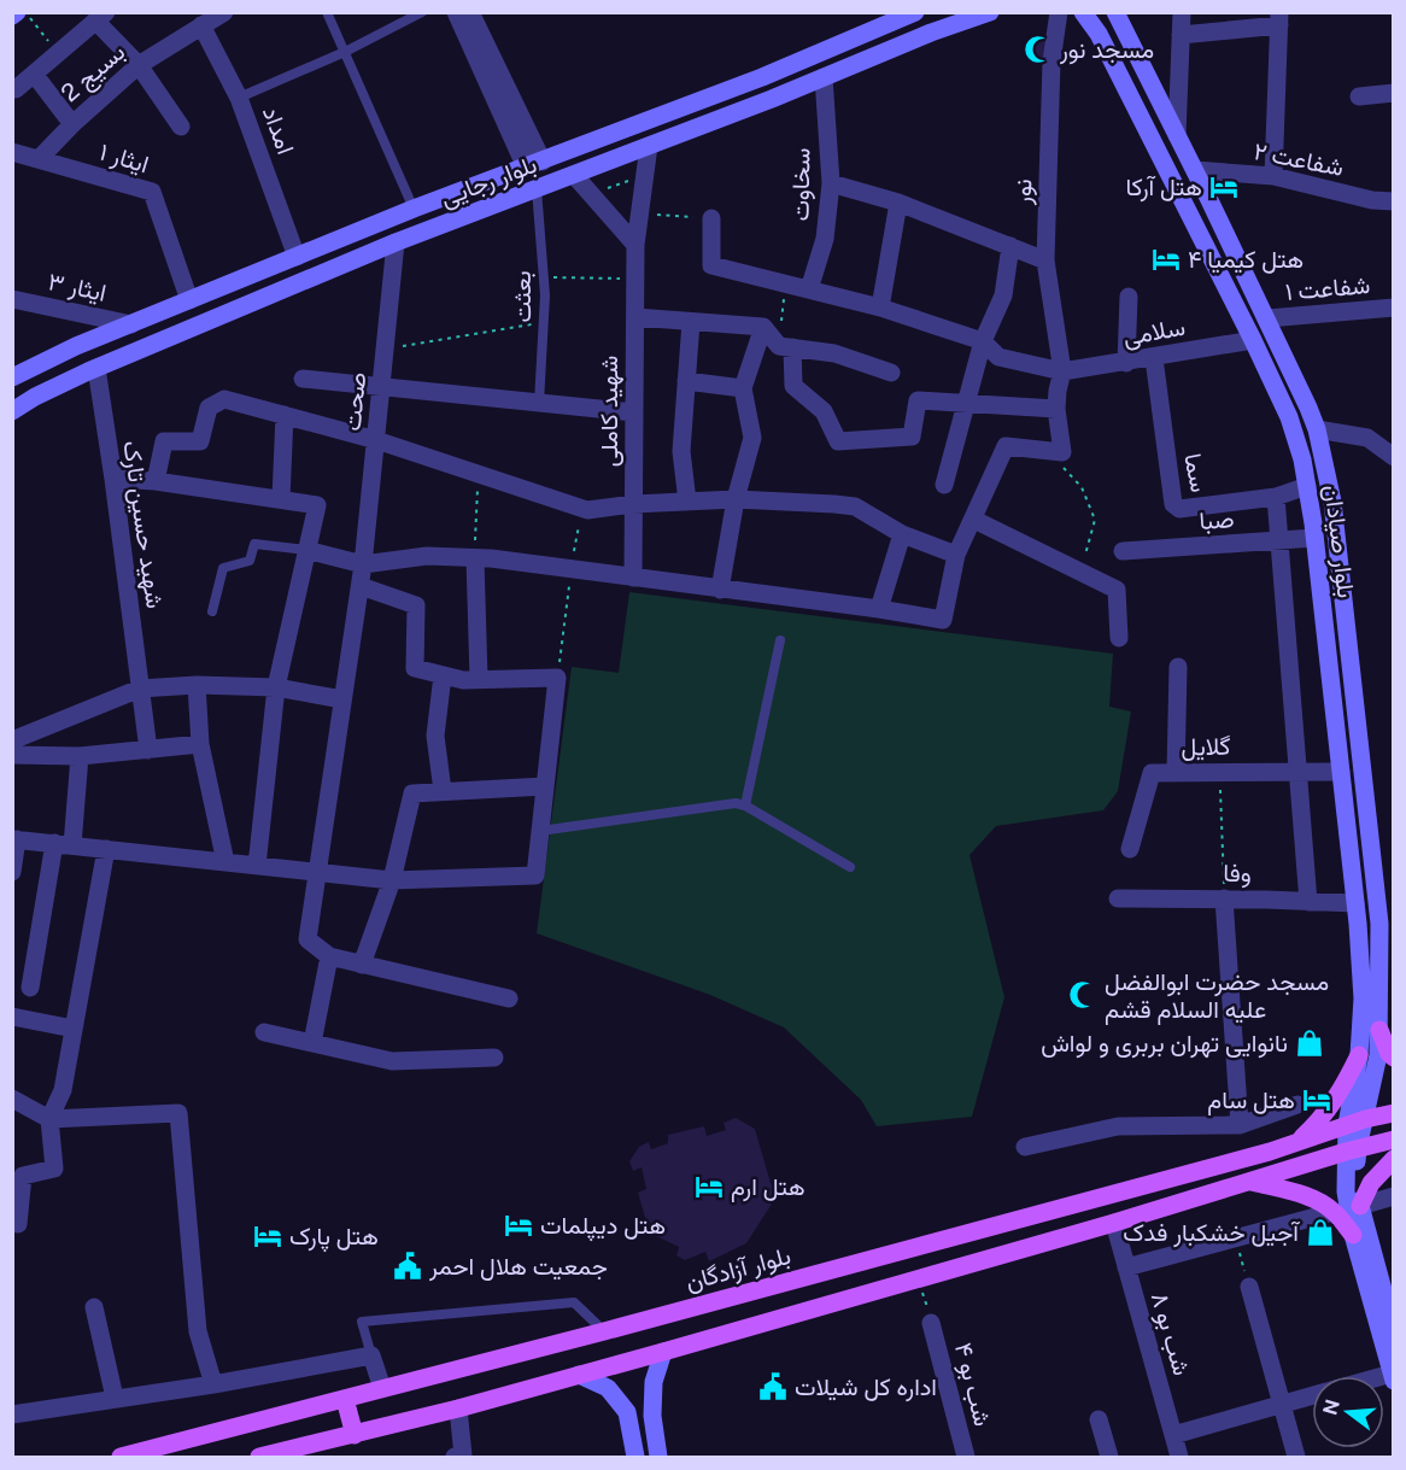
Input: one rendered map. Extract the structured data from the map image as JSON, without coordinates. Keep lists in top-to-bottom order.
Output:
{
  "streets": {
    "main road": ["بلوار رجایی", "بلوار صیادان", "بلوار آزادگان"],
    "street": [
      "بسیج 2",
      "امداد",
      "ایثار ۱",
      "شفاعت ۲",
      "سخاوت",
      "نور",
      "ایثار ۳",
      "شفاعت ۱",
      "سلامی",
      "صحت",
      "شهید کاملی",
      "سما",
      "صبا",
      "شهید حسین تارک",
      "گلایل",
      "وفا",
      "شب بو ۸",
      "شب بو ۴"
    ],
    "lane": ["بعثت"]
  },
  "crossings": [
    ["بسیج 2", "امداد"],
    ["بسیج 2", "ایثار ۱"],
    ["امداد", "بلوار رجایی"],
    ["ایثار ۱", "بلوار رجایی"],
    ["شفاعت ۲", "بلوار صیادان"],
    ["بلوار رجایی", "سخاوت"],
    ["بلوار رجایی", "ایثار ۳"],
    ["بلوار رجایی", "بعثت"],
    ["بلوار رجایی", "صحت"],
    ["بلوار رجایی", "شهید کاملی"],
    ["بلوار رجایی", "شهید حسین تارک"],
    ["نور", "سلامی"],
    ["شفاعت ۱", "بلوار صیادان"],
    ["سلامی", "سما"],
    ["سلامی", "بلوار صیادان"],
    ["سما", "بلوار صیادان"],
    ["صبا", "بلوار صیادان"],
    ["بلوار صیادان", "گلایل"],
    ["بلوار صیادان", "وفا"],
    ["بلوار صیادان", "بلوار آزادگان"]
  ],
  "places": {
    "mosque": ["مسجد نور", "مسجد حضرت ابوالفضل علیه السلام قشم"],
    "hotel": [
      "هتل آرکا",
      "هتل کیمیا ۴",
      "هتل سام",
      "هتل ارم",
      "هتل دیپلمات",
      "هتل پارک"
    ],
    "shop": ["نانوایی تهران بربری و لواش", "آجیل خشکبار فدک"],
    "public building": ["جمعیت هلال احمر", "اداره کل شیلات"]
  },
  "north": "left"
}
